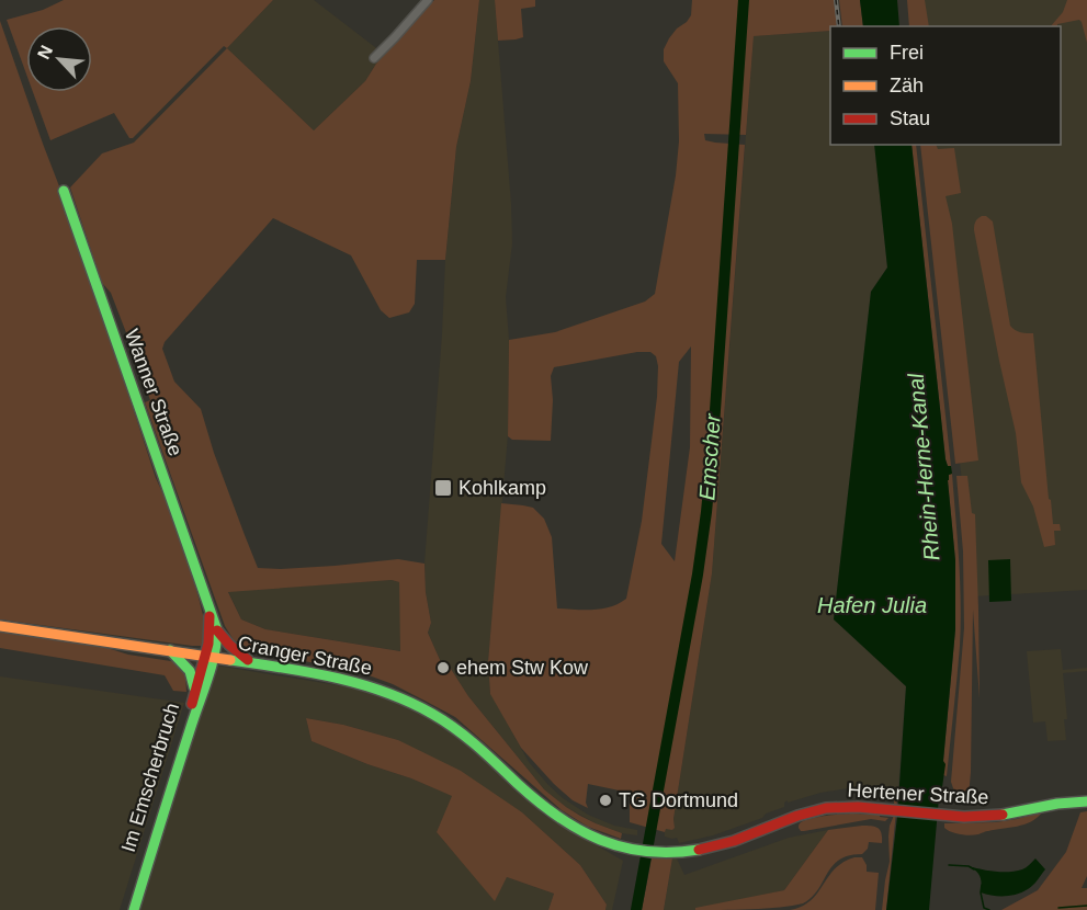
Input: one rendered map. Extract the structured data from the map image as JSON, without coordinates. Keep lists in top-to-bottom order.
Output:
{
  "streets": {
    "main road": [
      "Wanner Straße",
      "Cranger Straße",
      "Im Emscherbruch",
      "Hertener Straße"
    ]
  },
  "crossings": [
    ["Wanner Straße", "Cranger Straße"],
    ["Wanner Straße", "Im Emscherbruch"],
    ["Cranger Straße", "Im Emscherbruch"],
    ["Cranger Straße", "Hertener Straße"]
  ],
  "water": ["Emscher", "Rhein-Herne-Kanal", "Hafen Julia"],
  "places": {
    "transit": ["Kohlkamp"],
    "other": ["ehem Stw Kow", "TG Dortmund"]
  },
  "legend": ["Frei", "Zäh", "Stau"],
  "north": "top left"
}
